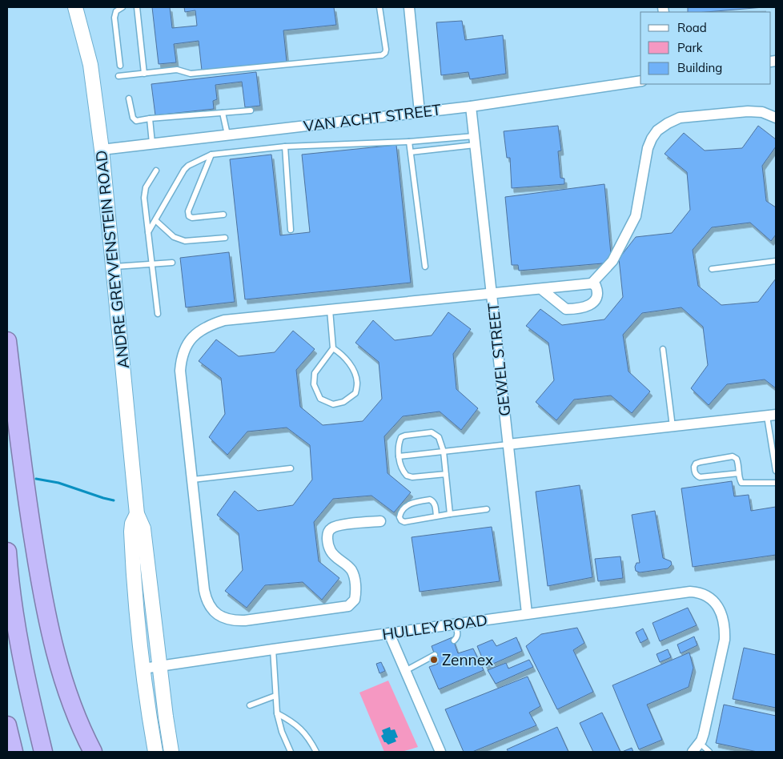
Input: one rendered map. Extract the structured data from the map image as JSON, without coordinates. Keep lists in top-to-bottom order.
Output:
{
  "streets": {
    "main road": ["ANDRE GREYVENSTEIN ROAD"],
    "street": ["VAN ACHT STREET", "GEWEL STREET", "HULLEY ROAD"]
  },
  "crossings": [
    ["VAN ACHT STREET", "ANDRE GREYVENSTEIN ROAD"],
    ["VAN ACHT STREET", "GEWEL STREET"],
    ["ANDRE GREYVENSTEIN ROAD", "HULLEY ROAD"],
    ["GEWEL STREET", "HULLEY ROAD"]
  ],
  "places": ["Zennex"],
  "legend": ["Road", "Park", "Building"]
}
